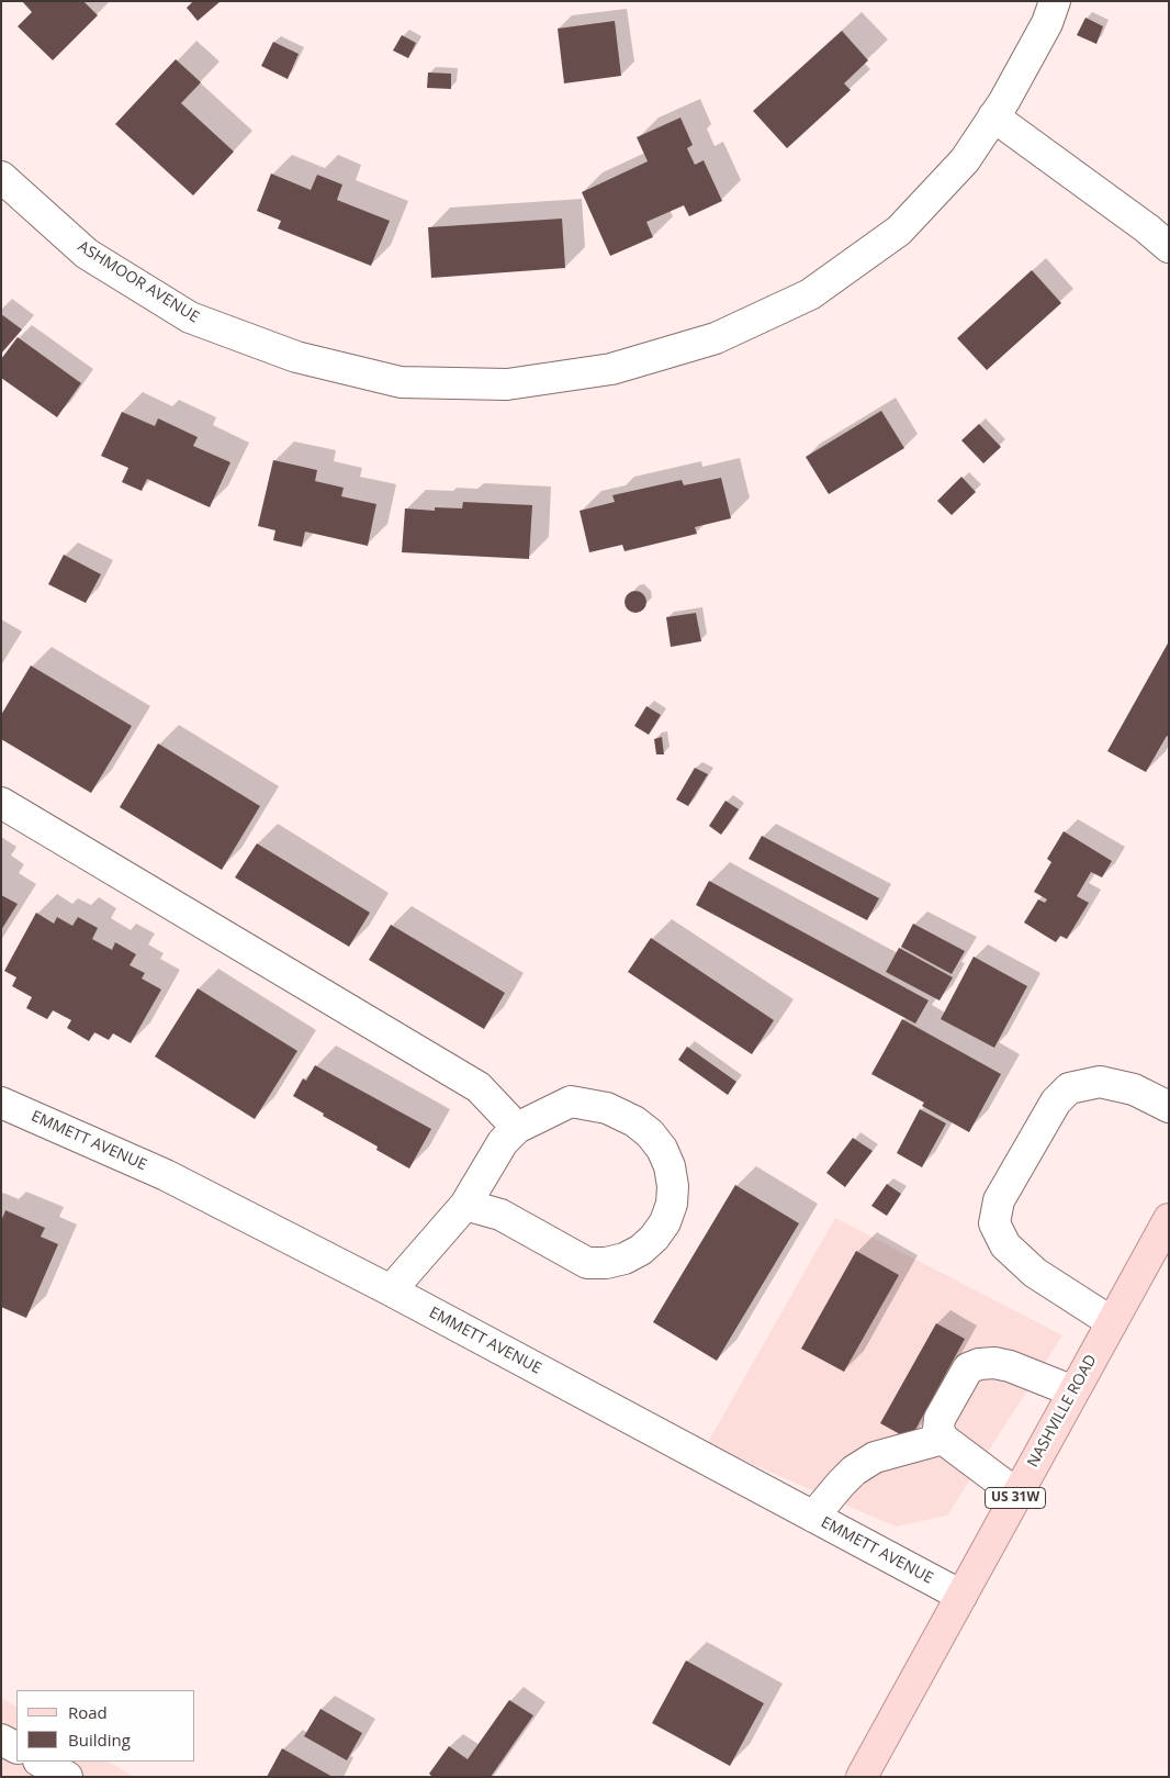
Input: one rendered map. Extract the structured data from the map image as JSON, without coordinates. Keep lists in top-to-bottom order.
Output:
{
  "streets": {
    "main road": ["NASHVILLE ROAD", "US 31W"],
    "street": ["ASHMOOR AVENUE", "EMMETT AVENUE"]
  },
  "crossings": [
    ["EMMETT AVENUE", "NASHVILLE ROAD"]
  ],
  "legend": ["Road", "Building"]
}
